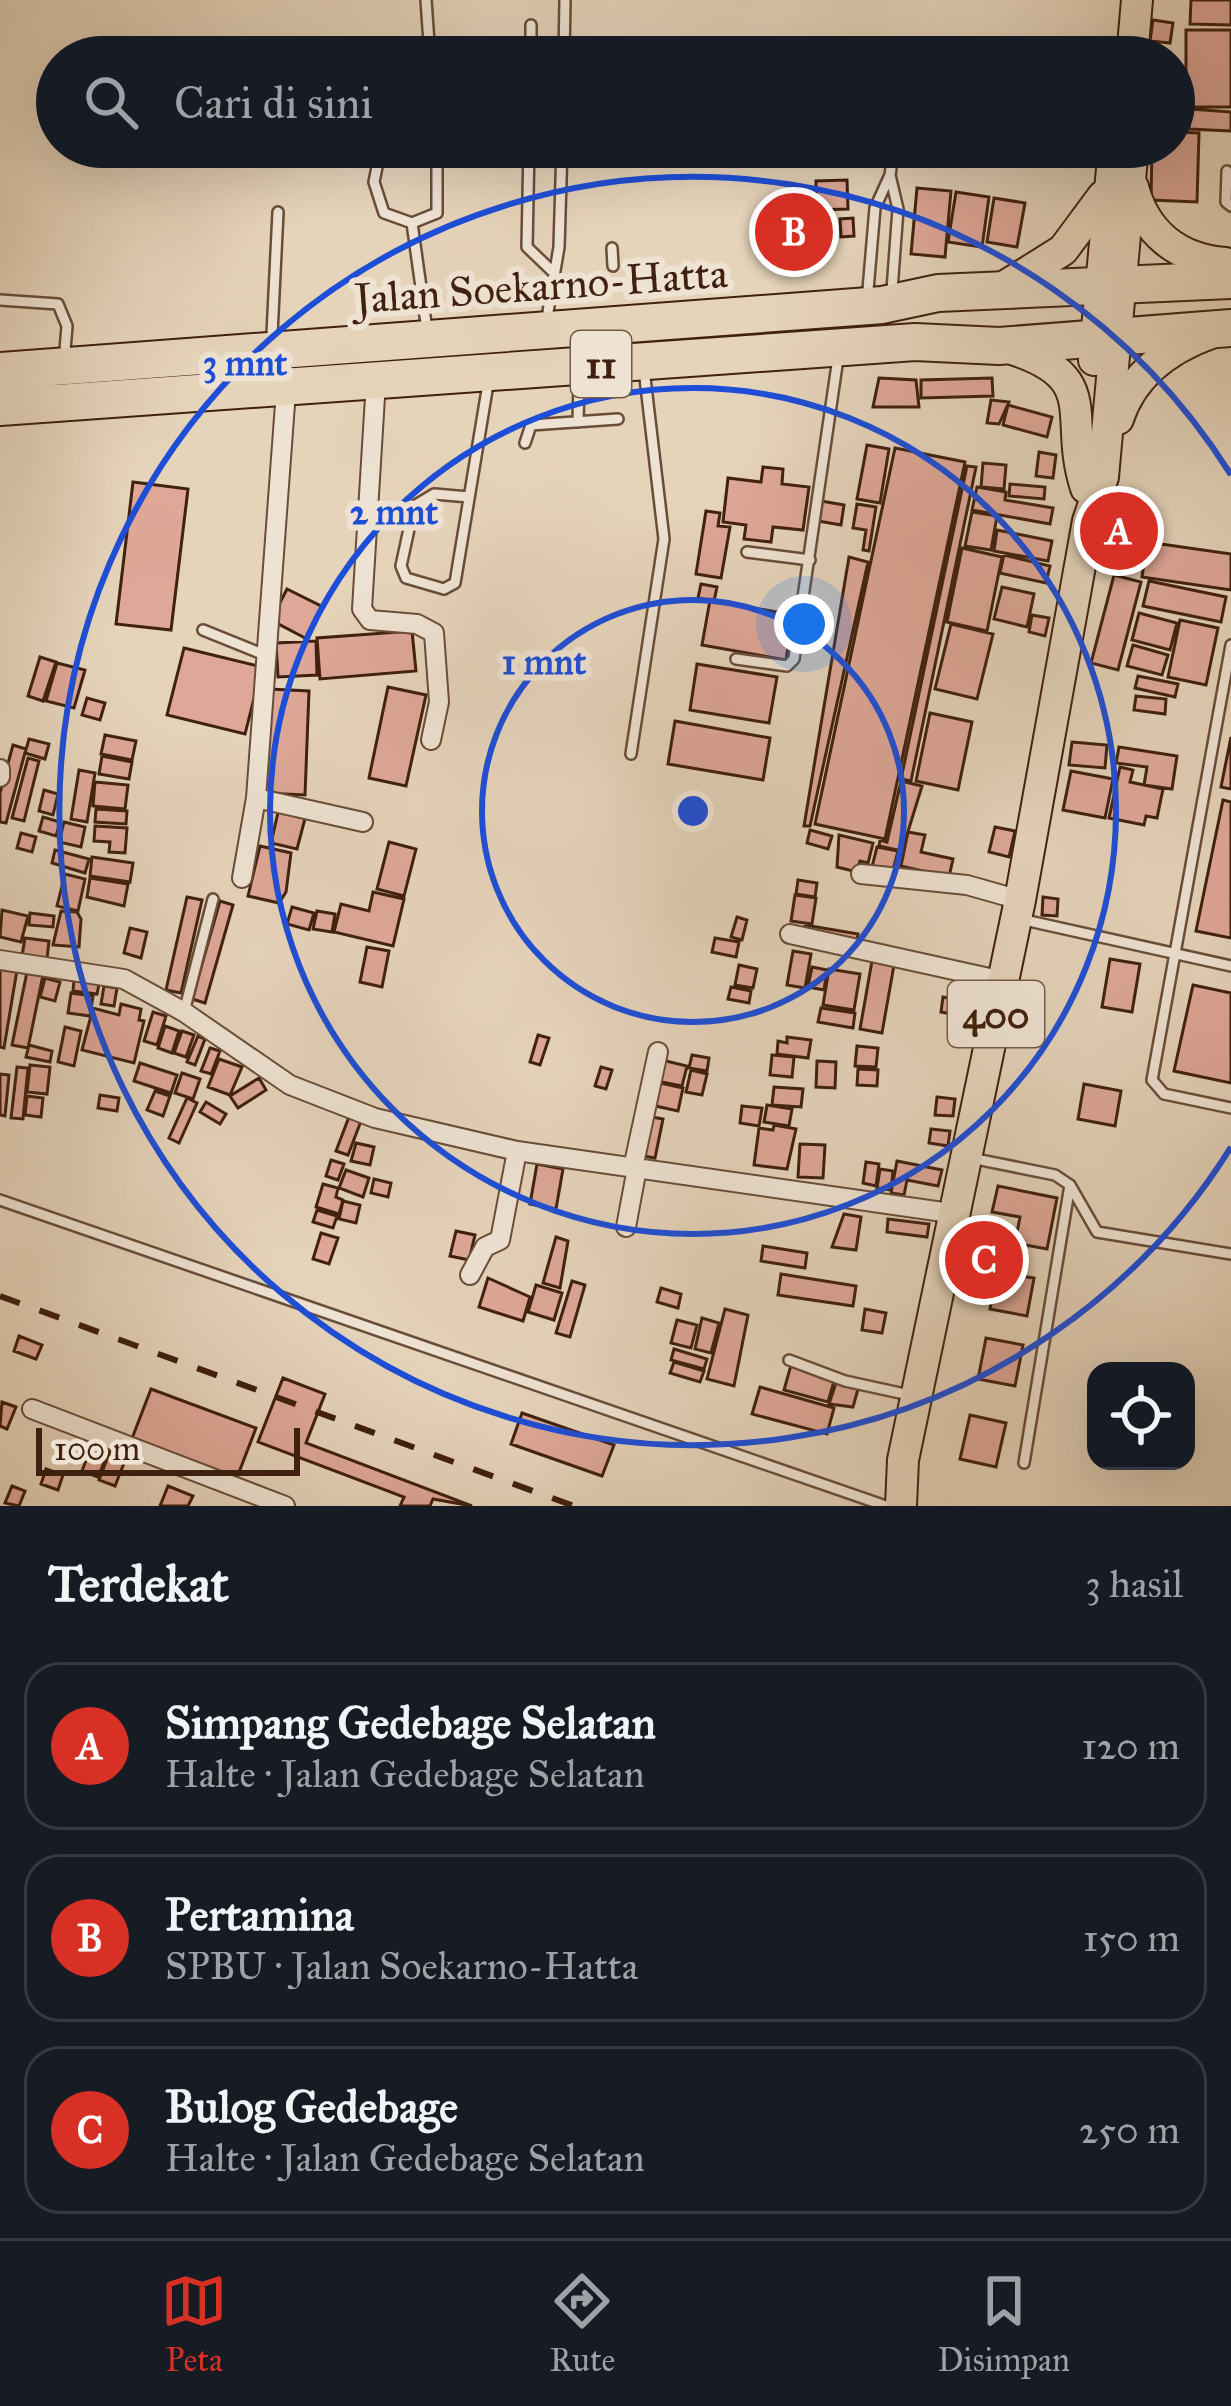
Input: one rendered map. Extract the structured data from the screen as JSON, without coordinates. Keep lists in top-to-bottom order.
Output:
{
  "streets": {
    "highway": ["Jalan Soekarno-Hatta", "11"],
    "main road": ["400"]
  },
  "scale_bar": "100 m",
  "page": {
    "search": "Cari di sini",
    "pins": ["B", "A", "C"],
    "scale": "100 m",
    "heading": ["Terdekat", "3 hasil"],
    "list": [
      {
        "mark": "A",
        "name": "Simpang Gedebage Selatan",
        "note": "Halte · Jalan Gedebage Selatan",
        "value": "120 m"
      },
      {
        "mark": "B",
        "name": "Pertamina",
        "note": "SPBU · Jalan Soekarno-Hatta",
        "value": "150 m"
      },
      {
        "mark": "C",
        "name": "Bulog Gedebage",
        "note": "Halte · Jalan Gedebage Selatan",
        "value": "250 m"
      }
    ],
    "nav": ["Peta", "Rute", "Disimpan"]
  },
  "rings": ["3 mnt", "2 mnt", "1 mnt"]
}
